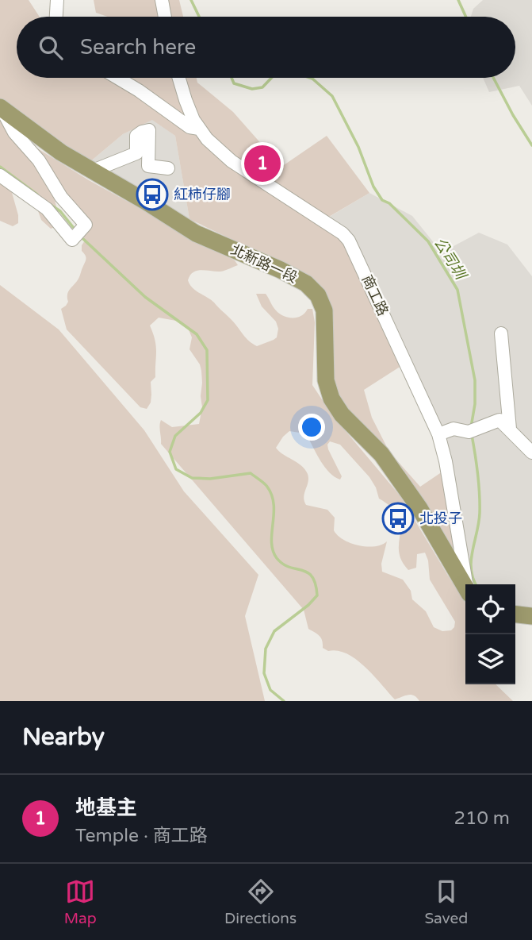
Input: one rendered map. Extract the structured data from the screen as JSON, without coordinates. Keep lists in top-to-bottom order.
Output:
{
  "streets": {
    "main road": ["北新路一段"],
    "street": ["商工路"]
  },
  "water": ["公司圳"],
  "places": {
    "bus stop": ["紅柿仔腳", "北投子"]
  },
  "page": {
    "search": "Search here",
    "pins": "1",
    "heading": "Nearby",
    "list": [
      {
        "mark": "1",
        "name": "地基主",
        "note": "Temple · 商工路",
        "value": "210 m"
      }
    ],
    "nav": ["Map", "Directions", "Saved"]
  }
}
